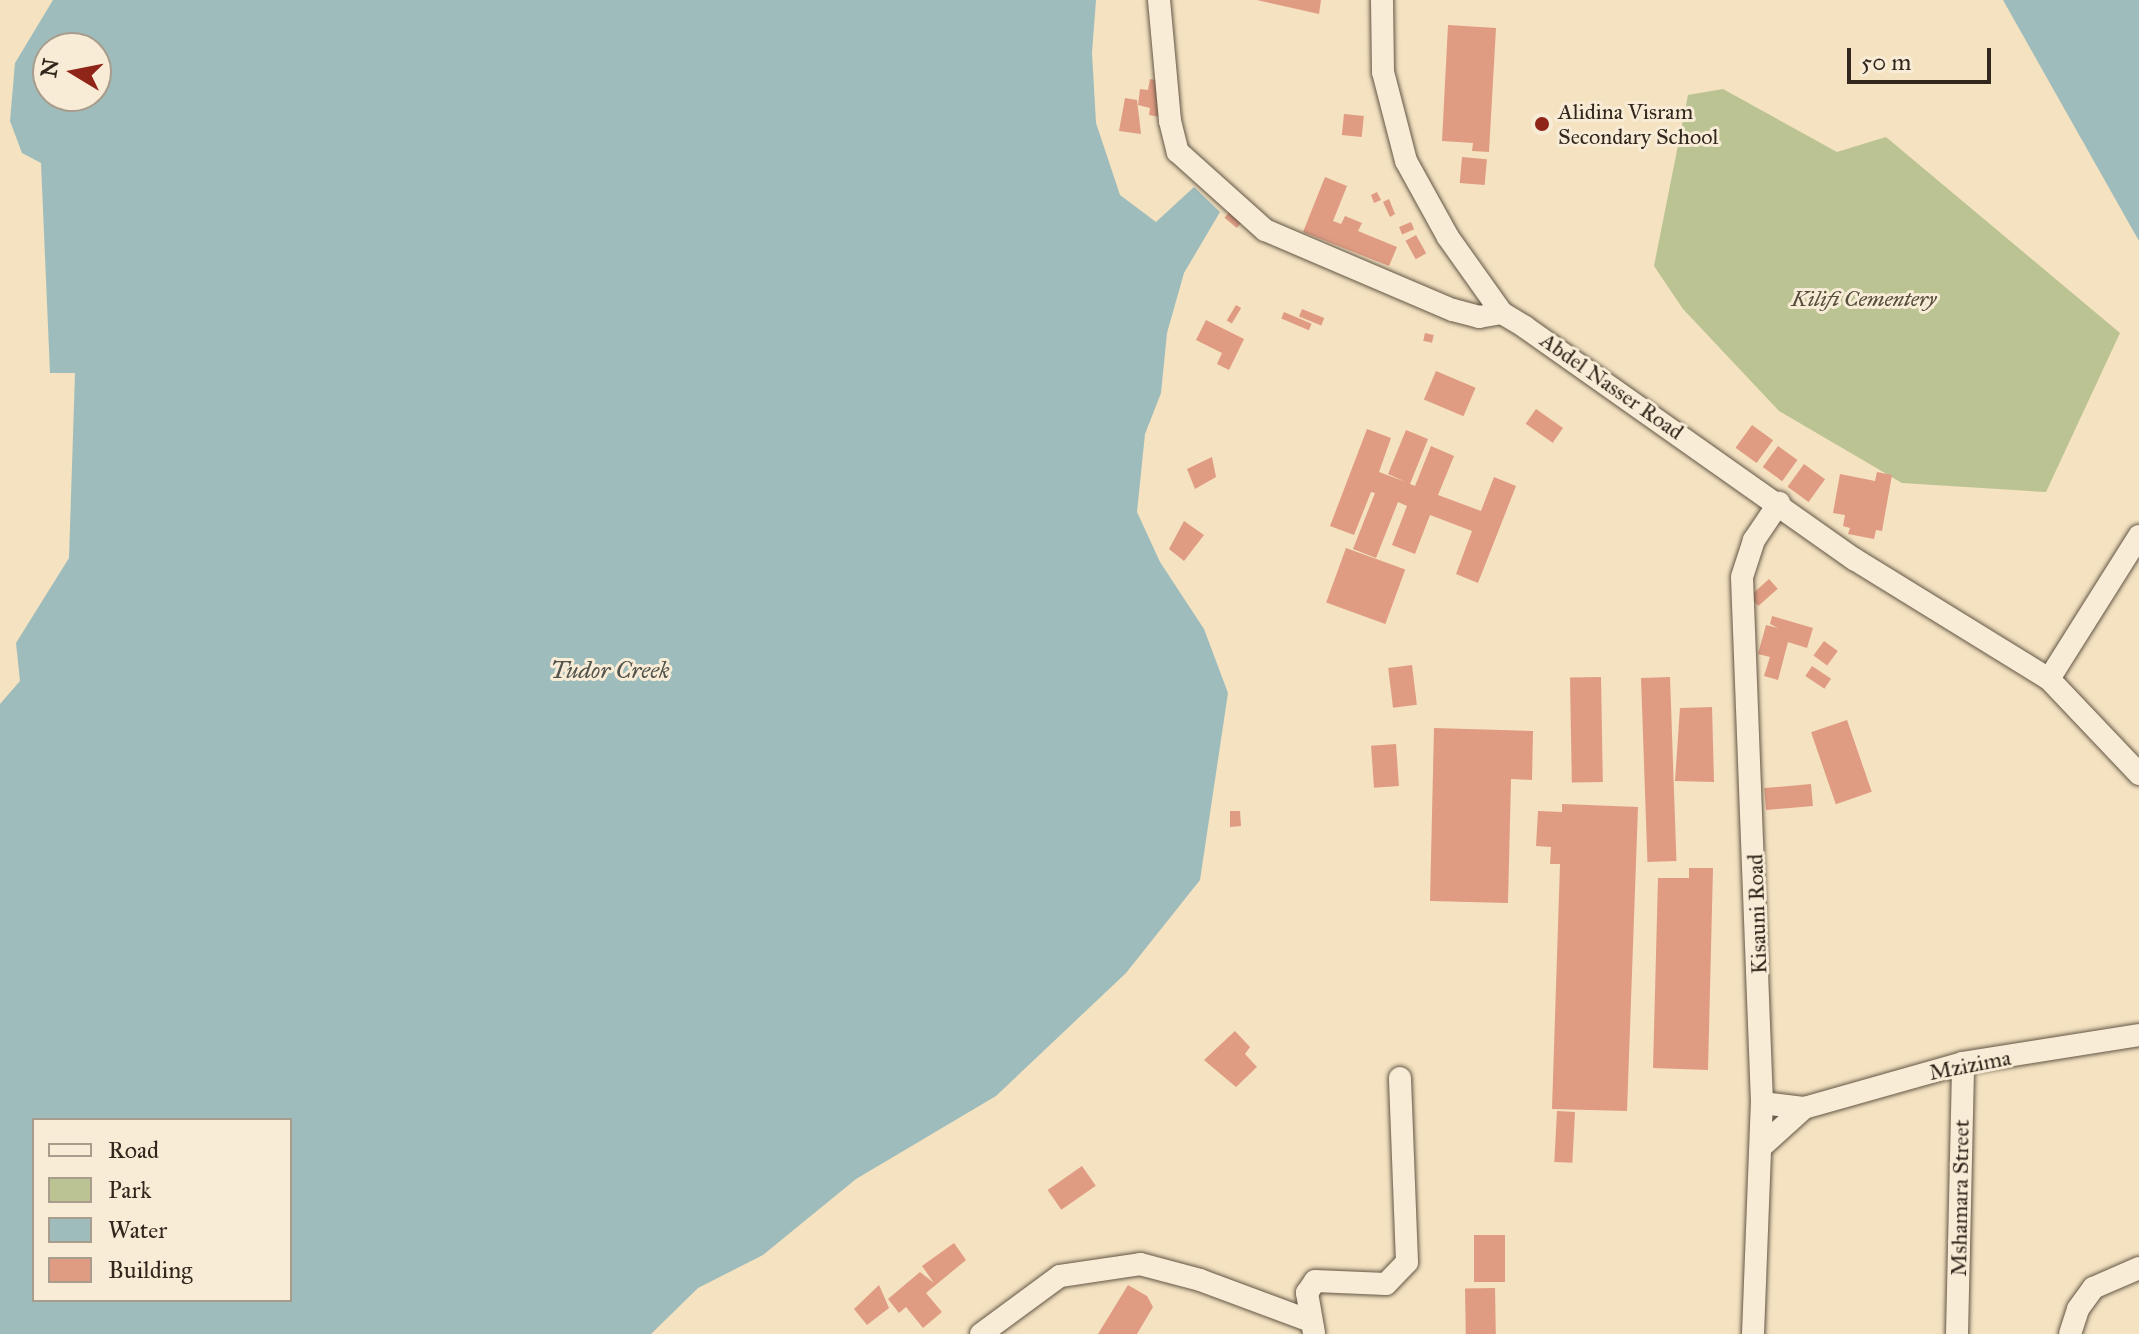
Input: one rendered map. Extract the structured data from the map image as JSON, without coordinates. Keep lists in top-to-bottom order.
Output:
{
  "streets": {
    "street": [
      "Abdel Nasser Road",
      "Kisauni Road",
      "Mzizima",
      "Mshamara Street"
    ]
  },
  "crossings": [
    ["Abdel Nasser Road", "Kisauni Road"],
    ["Mzizima", "Mshamara Street"]
  ],
  "water": ["Tudor Creek"],
  "parks": ["Kilifi Cementery"],
  "places": ["Alidina Visram Secondary School"],
  "legend": [
    "Road",
    "Park",
    "Water",
    "Building"
  ],
  "scale_bar": "50 m",
  "north": "left"
}
